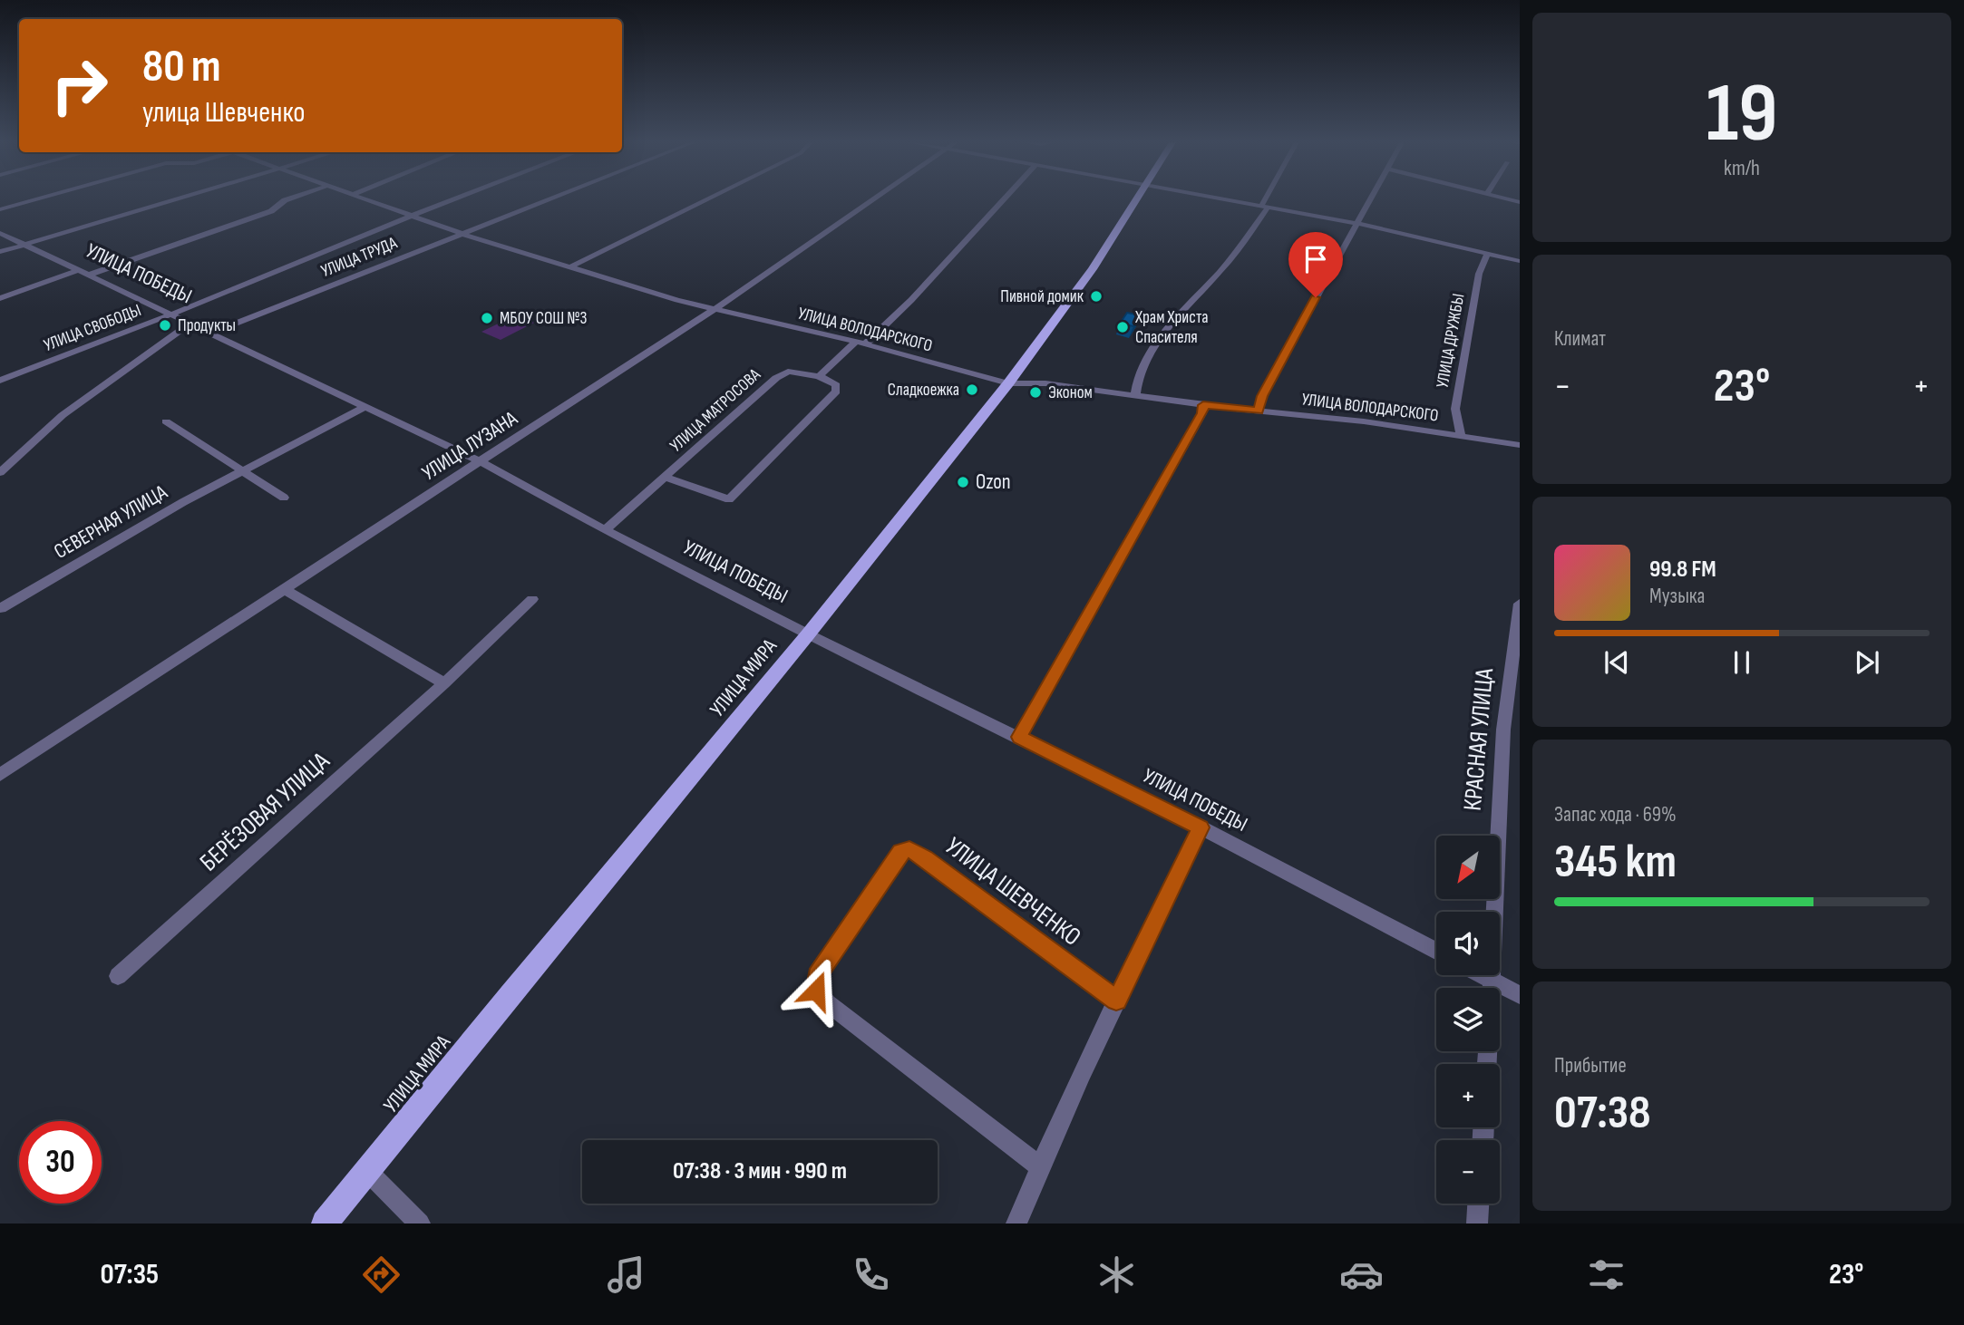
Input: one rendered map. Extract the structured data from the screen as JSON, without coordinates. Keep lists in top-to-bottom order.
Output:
{
  "streets": {
    "main road": ["УЛИЦА МИРА"],
    "street": [
      "УЛИЦА ТРУДА",
      "УЛИЦА ПОБЕДЫ",
      "УЛИЦА СВОБОДЫ",
      "УЛИЦА ВОЛОДАРСКОГО",
      "УЛИЦА ДРУЖБЫ",
      "УЛИЦА МАТРОСОВА",
      "УЛИЦА ЛУЗАНА",
      "СЕВЕРНАЯ УЛИЦА",
      "КРАСНАЯ УЛИЦА",
      "БЕРЁЗОВАЯ УЛИЦА",
      "УЛИЦА ШЕВЧЕНКО"
    ]
  },
  "crossings": [
    ["УЛИЦА ТРУДА", "УЛИЦА ПОБЕДЫ"],
    ["УЛИЦА ТРУДА", "УЛИЦА ВОЛОДАРСКОГО"],
    ["УЛИЦА ПОБЕДЫ", "УЛИЦА СВОБОДЫ"],
    ["УЛИЦА ПОБЕДЫ", "УЛИЦА МАТРОСОВА"],
    ["УЛИЦА ПОБЕДЫ", "УЛИЦА ЛУЗАНА"],
    ["УЛИЦА ПОБЕДЫ", "СЕВЕРНАЯ УЛИЦА"],
    ["УЛИЦА ПОБЕДЫ", "УЛИЦА МИРА"],
    ["УЛИЦА СВОБОДЫ", "УЛИЦА ВОЛОДАРСКОГО"],
    ["УЛИЦА ВОЛОДАРСКОГО", "УЛИЦА ДРУЖБЫ"],
    ["УЛИЦА ВОЛОДАРСКОГО", "УЛИЦА ЛУЗАНА"],
    ["УЛИЦА ВОЛОДАРСКОГО", "УЛИЦА МИРА"]
  ],
  "places": [
    "Пивной домик",
    "МБОУ СОШ №3",
    "Продукты",
    "Храм Христа Спасителя",
    "Сладкоежка",
    "Эконом",
    "Ozon"
  ],
  "north": "bottom left",
  "page": {
    "tile": [
      ["19", "km/h"],
      "Климат",
      ["Запас хода · 69%", "345 km"],
      ["Прибытие", "07:38"]
    ],
    "turn": ["80 m", "улица Шевченко"],
    "heat": ["−", "23°", "+"],
    "song": ["99.8 FM", "Музыка"],
    "map_buttons": ["+", "−"],
    "limit": "30",
    "trip": "07:38 · 3 мин · 990 m",
    "tabs": ["07:35", "23°"]
  }
}
